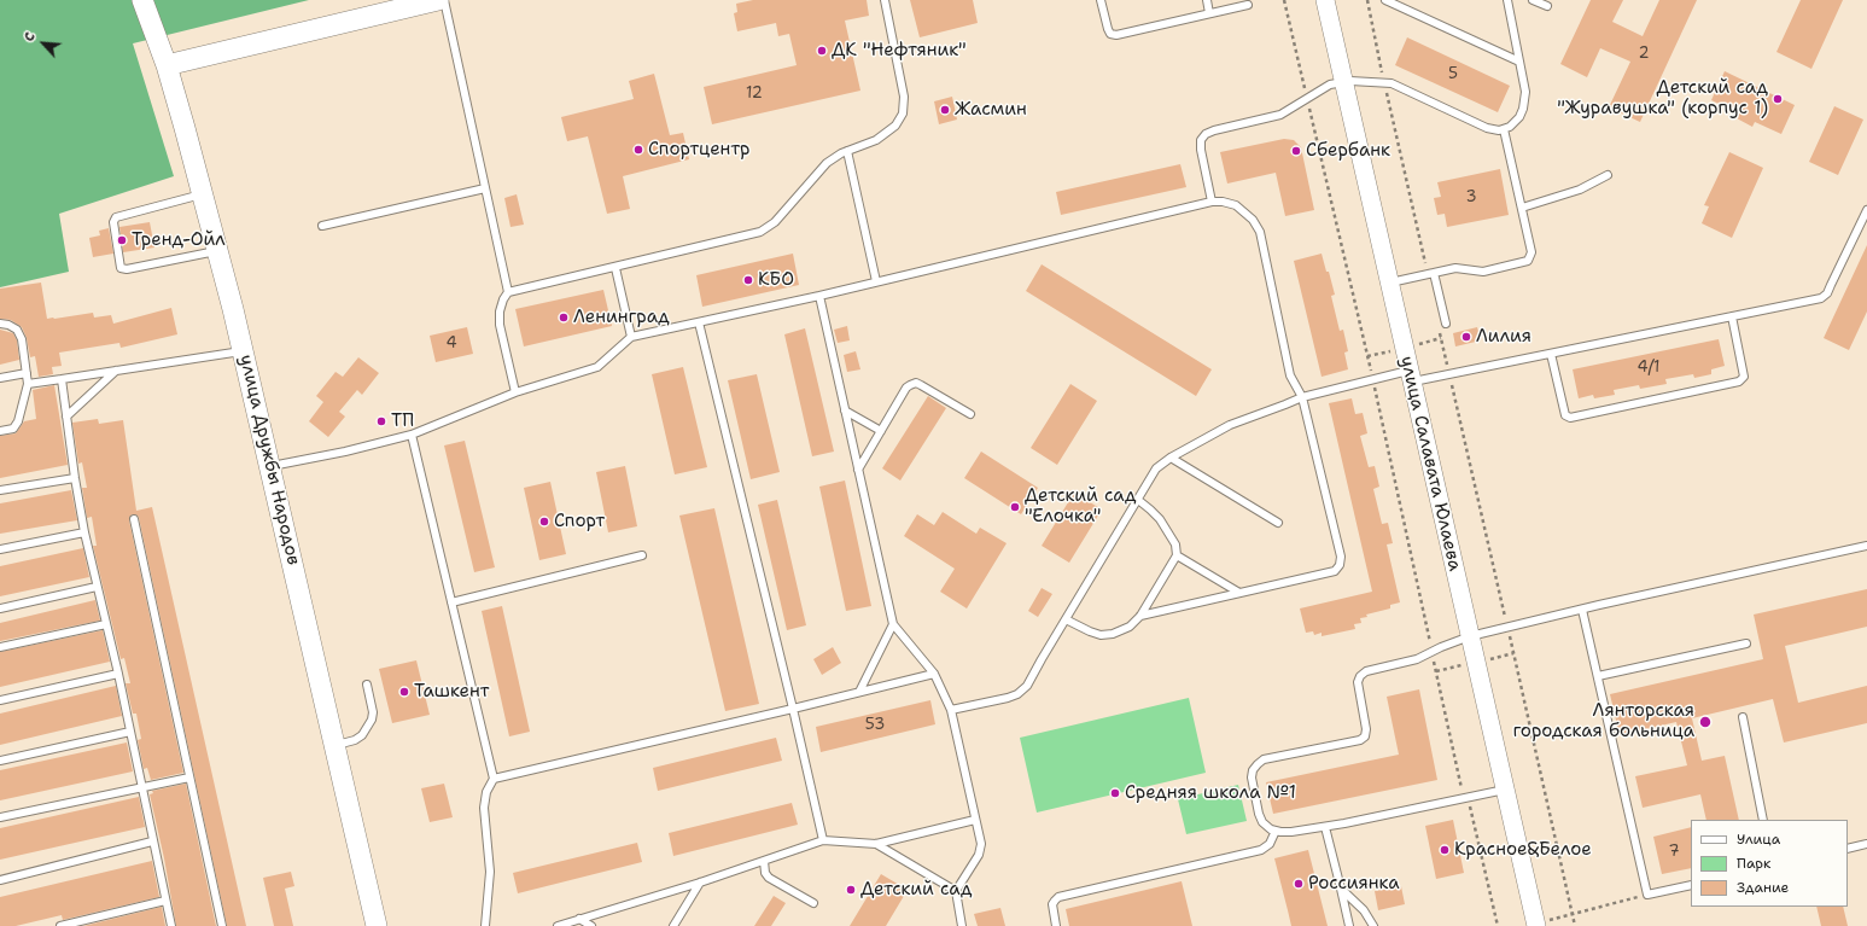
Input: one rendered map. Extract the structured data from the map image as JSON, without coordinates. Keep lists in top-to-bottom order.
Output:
{
  "streets": {
    "main road": ["улица Дружбы Народов"],
    "street": ["улица Салавата Юлаева"]
  },
  "places": [
    "ДК \"Нефтяник\"",
    "Детский сад \"Журавушка\" (корпус 1)",
    "Жасмин",
    "Спортцентр",
    "Сбербанк",
    "Тренд-Ойл",
    "КБО",
    "Ленинград",
    "Лилия",
    "ТП",
    "Детский сад \"Елочка\"",
    "Спорт",
    "Ташкент",
    "Лянторская городская больница",
    "Средняя школа №1",
    "Красное&Белое",
    "Россиянка",
    "Детский сад"
  ],
  "house_numbers": [
    "2",
    "5",
    "12",
    "3",
    "4",
    "4/1",
    "53",
    "7"
  ],
  "legend": ["Улица", "Парк", "Здание"],
  "north": "top left"
}
